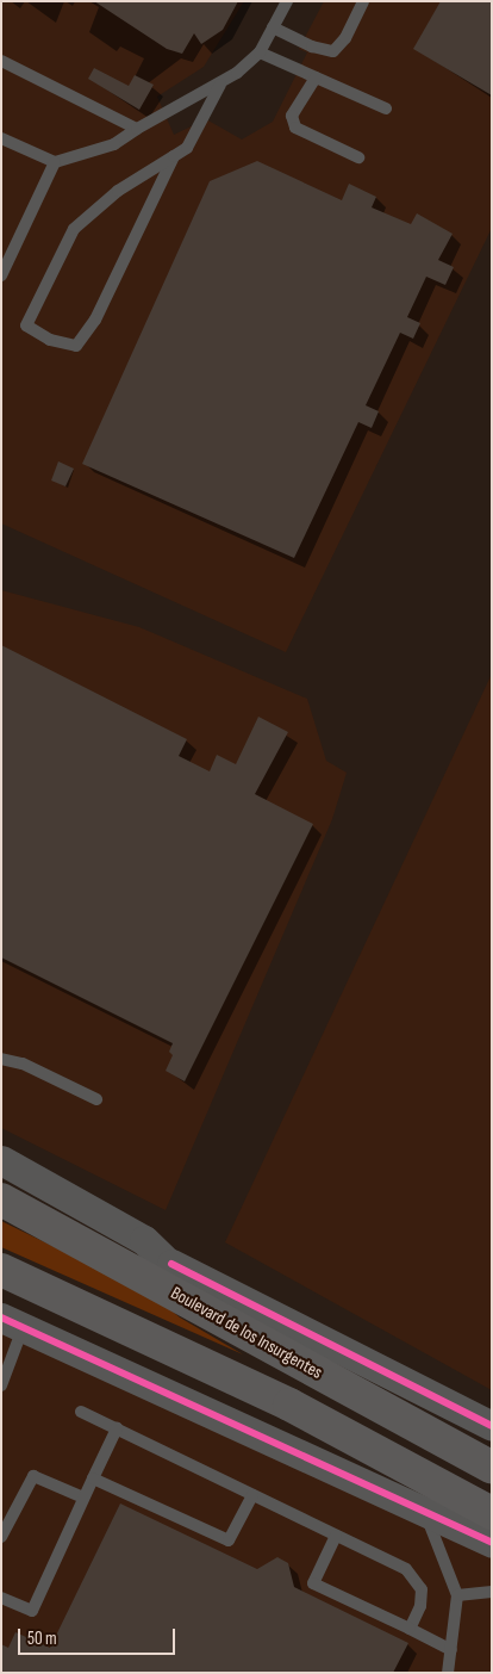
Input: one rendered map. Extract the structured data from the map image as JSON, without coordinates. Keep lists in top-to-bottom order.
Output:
{
  "streets": {
    "highway": ["Boulevard de los Insurgentes"]
  },
  "scale_bar": "50 m"
}
